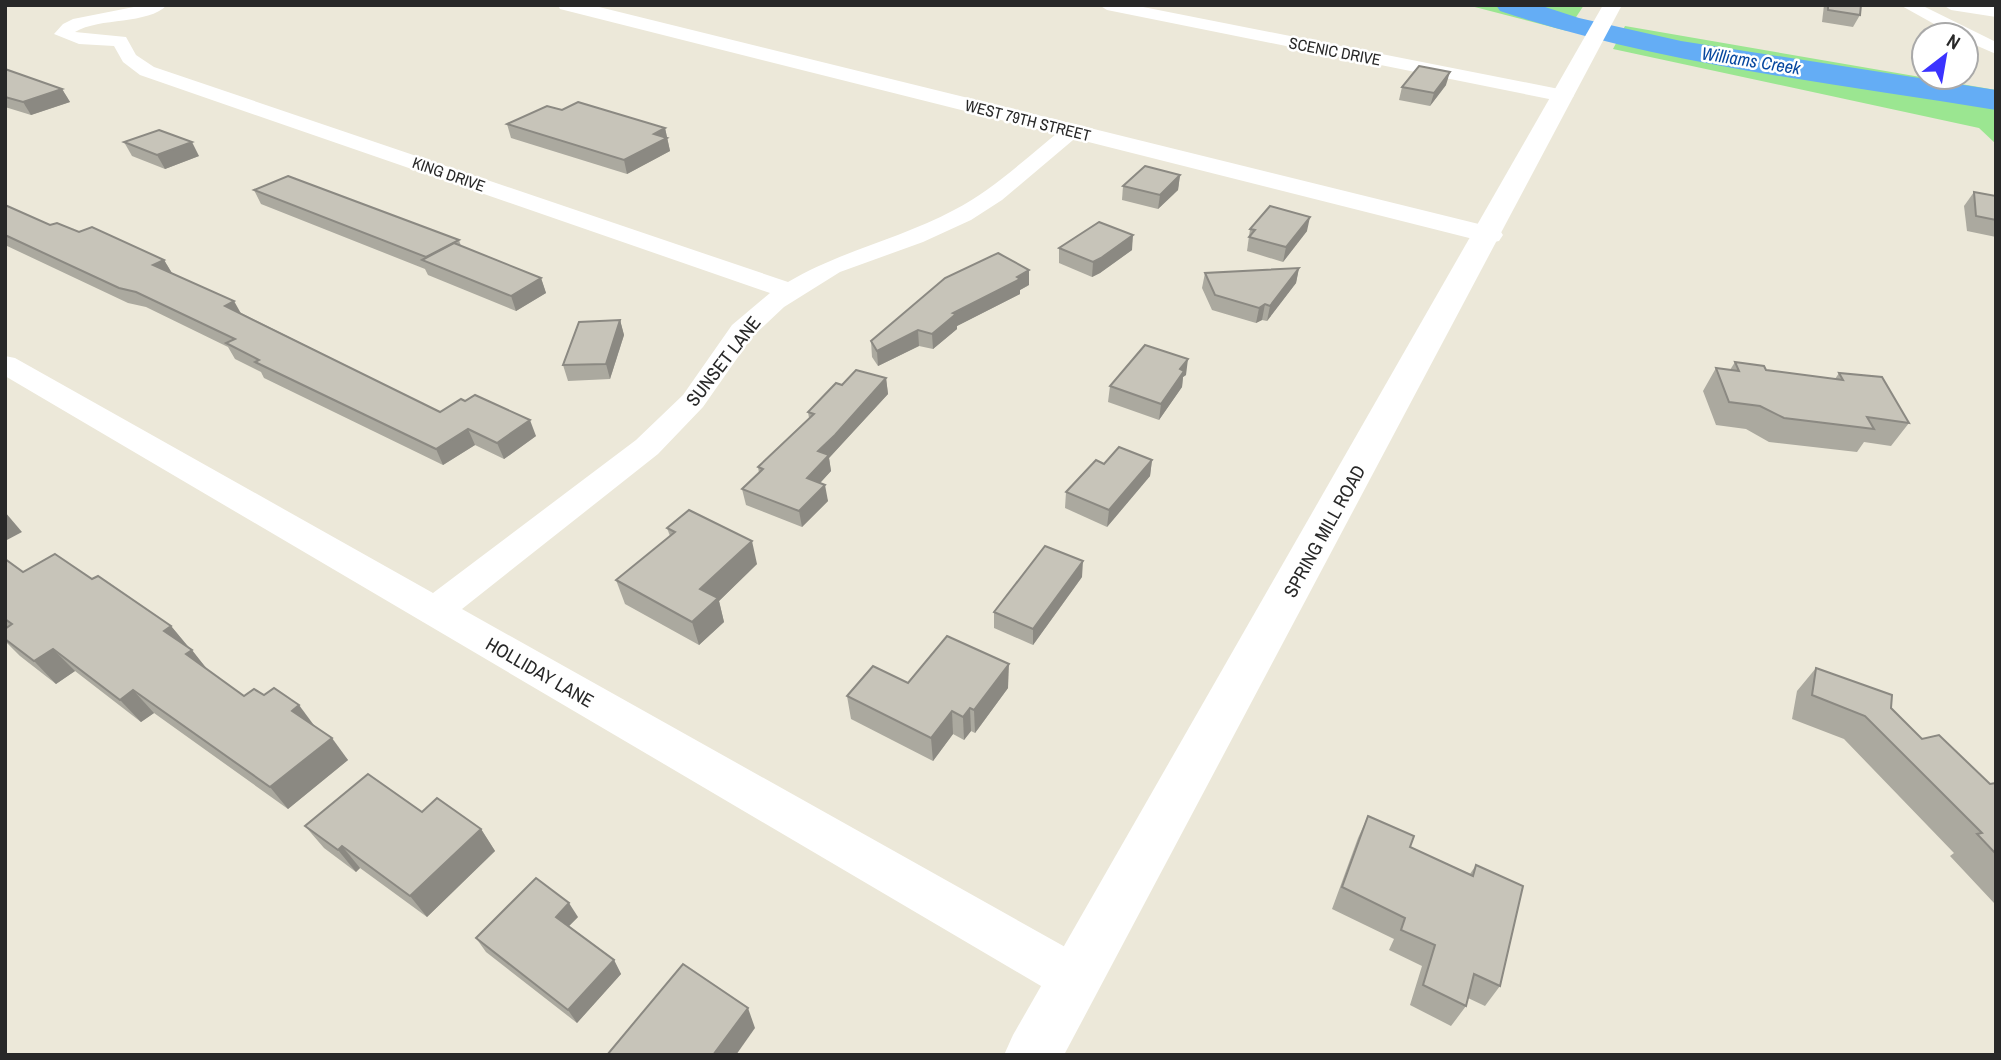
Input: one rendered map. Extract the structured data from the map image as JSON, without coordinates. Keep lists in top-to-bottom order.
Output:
{
  "streets": {
    "street": [
      "SCENIC DRIVE",
      "WEST 79TH STREET",
      "KING DRIVE",
      "SUNSET LANE",
      "SPRING MILL ROAD",
      "HOLLIDAY LANE"
    ]
  },
  "crossings": [
    ["SCENIC DRIVE", "SPRING MILL ROAD"],
    ["WEST 79TH STREET", "SUNSET LANE"],
    ["WEST 79TH STREET", "SPRING MILL ROAD"],
    ["KING DRIVE", "SUNSET LANE"],
    ["SUNSET LANE", "HOLLIDAY LANE"],
    ["SPRING MILL ROAD", "HOLLIDAY LANE"]
  ],
  "water": ["Williams Creek"],
  "north": "top right"
}
